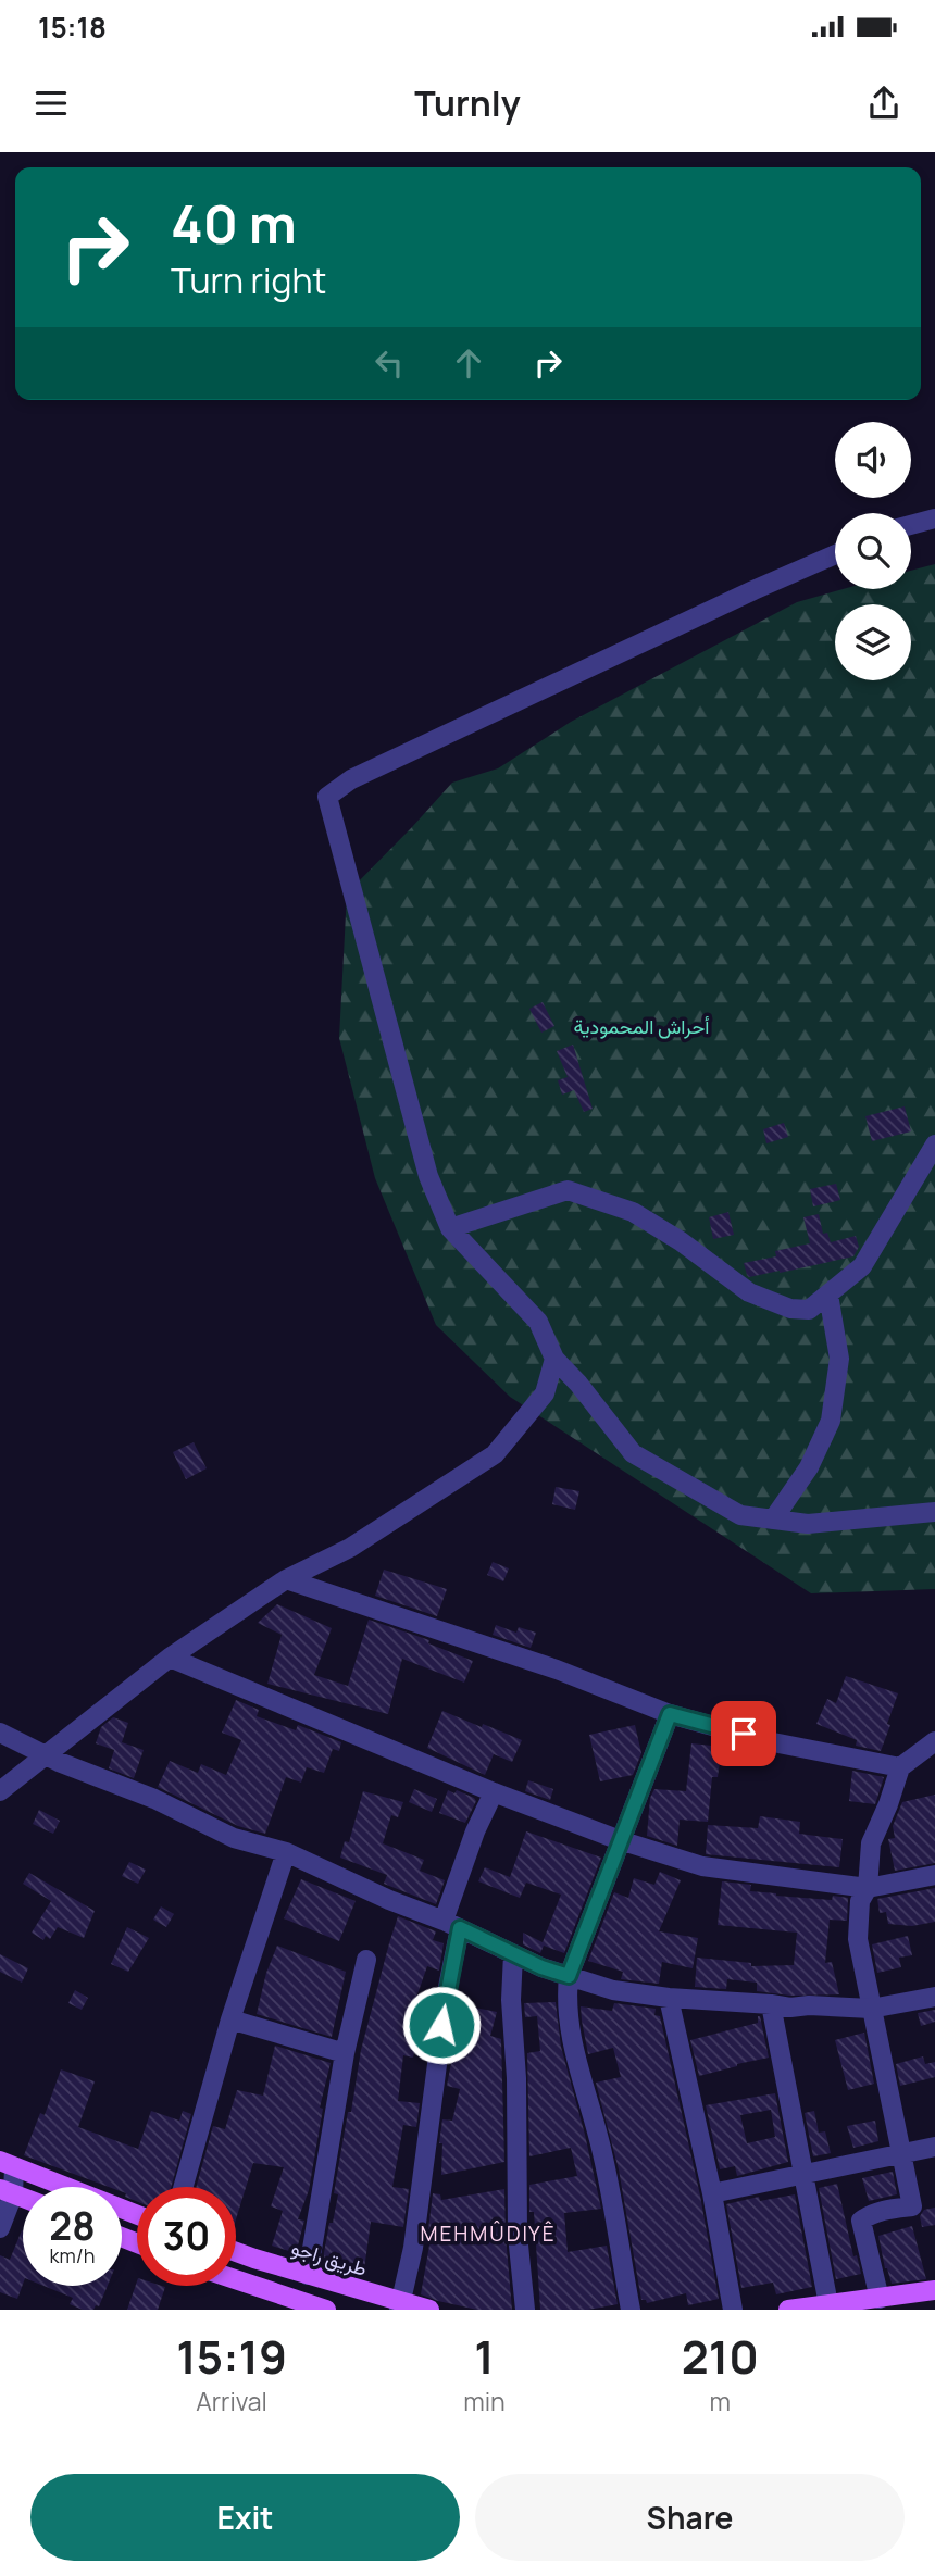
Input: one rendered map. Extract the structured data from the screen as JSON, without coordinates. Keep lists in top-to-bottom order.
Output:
{
  "streets": {
    "main road": ["طريق راجو"]
  },
  "districts": ["MEHMÛDIYÊ"],
  "parks": ["أحراش المحمودية"],
  "page": {
    "status": "15:18",
    "header": "Turnly",
    "turn": ["40 m", "Turn right"],
    "speed": "28 km/h",
    "limit": "30",
    "eta": [
      "15:19",
      "Arrival",
      "1",
      "min",
      "210",
      "m"
    ],
    "buttons": ["Exit", "Share"]
  }
}
